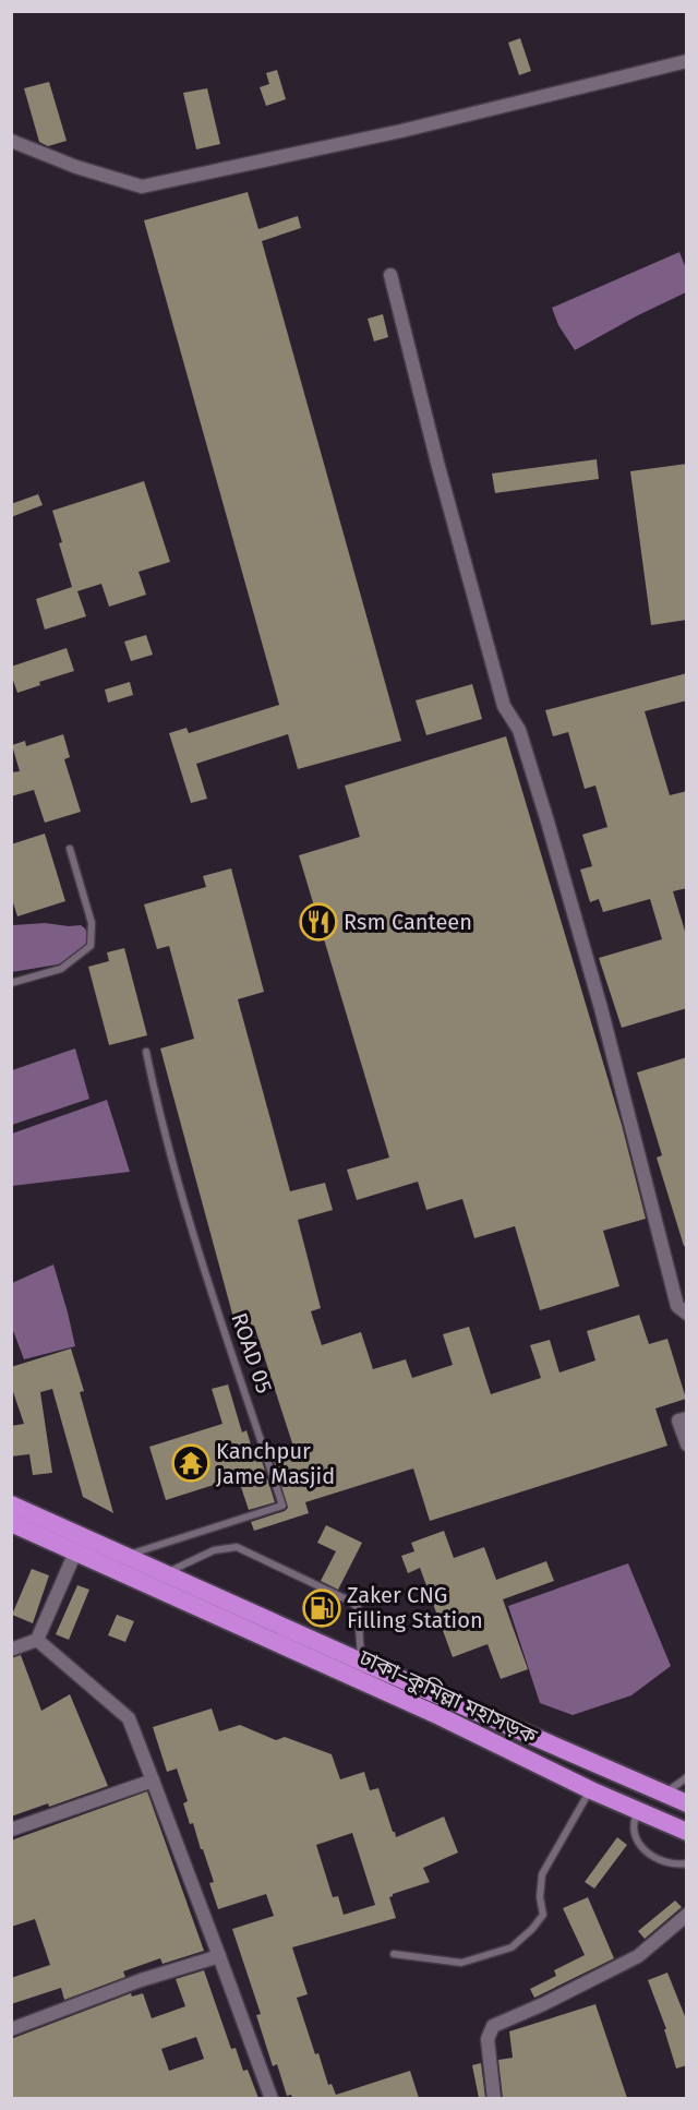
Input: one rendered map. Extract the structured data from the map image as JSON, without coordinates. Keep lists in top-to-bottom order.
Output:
{
  "streets": {
    "highway": ["ঢাকা–কুমিল্লা মহাসড়ক"],
    "lane": ["ROAD 05"]
  },
  "crossings": [
    ["ROAD 05", "ঢাকা–কুমিল্লা মহাসড়ক"]
  ],
  "places": {
    "restaurant": ["Rsm Canteen"],
    "temple": ["Kanchpur Jame Masjid"],
    "fuel station": ["Zaker CNG Filling Station"]
  }
}
